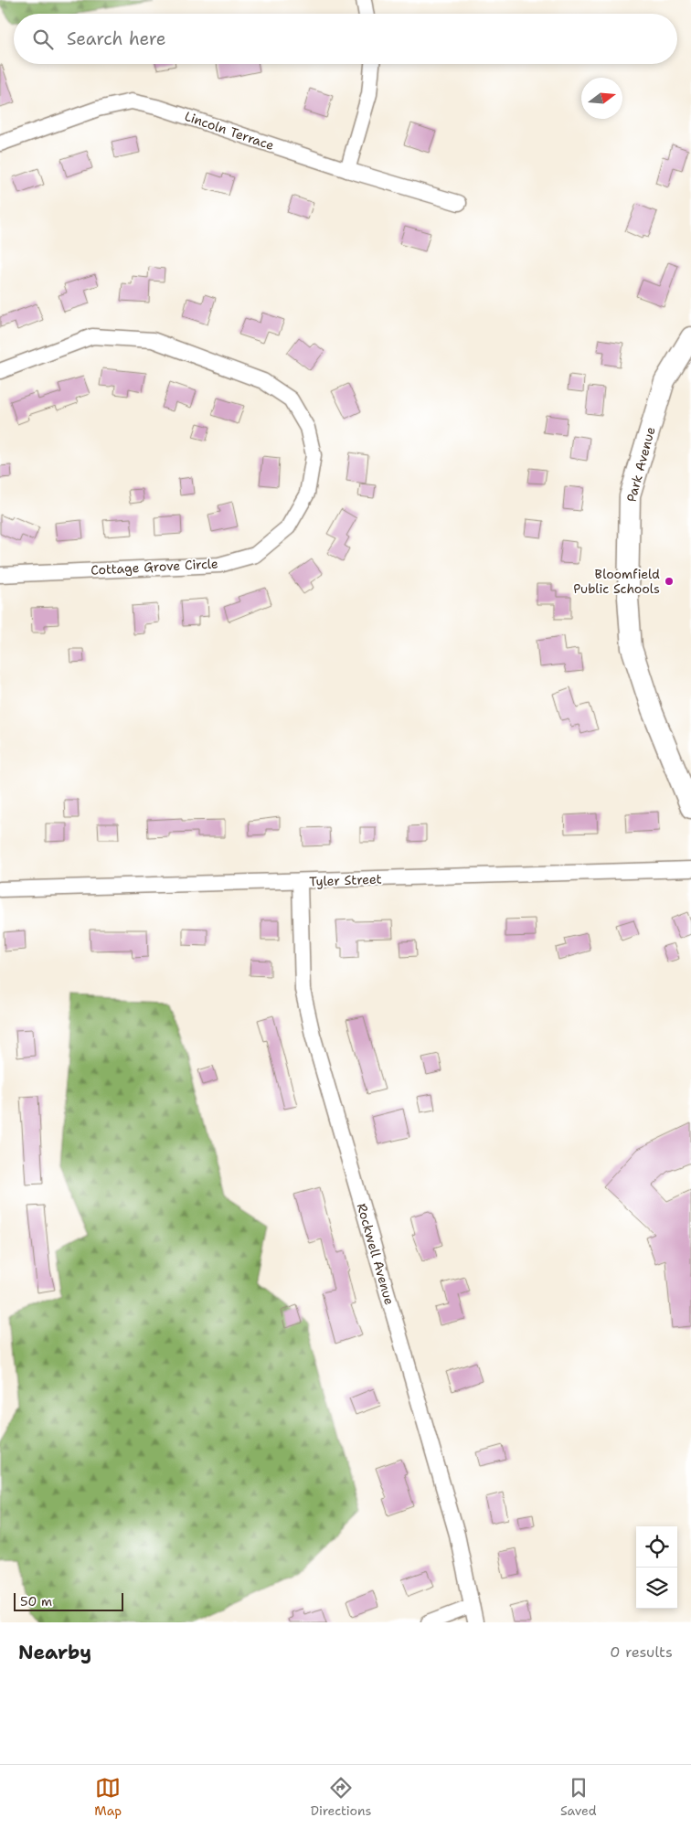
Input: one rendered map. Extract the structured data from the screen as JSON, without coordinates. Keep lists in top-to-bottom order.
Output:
{
  "streets": {
    "main road": ["Park Avenue"],
    "street": [
      "Lincoln Terrace",
      "Cottage Grove Circle",
      "Tyler Street",
      "Rockwell Avenue"
    ]
  },
  "crossings": [
    ["Tyler Street", "Rockwell Avenue"]
  ],
  "places": ["Bloomfield Public Schools"],
  "scale_bar": "50 m",
  "north": "right",
  "page": {
    "search": "Search here",
    "scale": "50 m",
    "heading": ["Nearby", "0 results"],
    "nav": ["Map", "Directions", "Saved"]
  }
}
